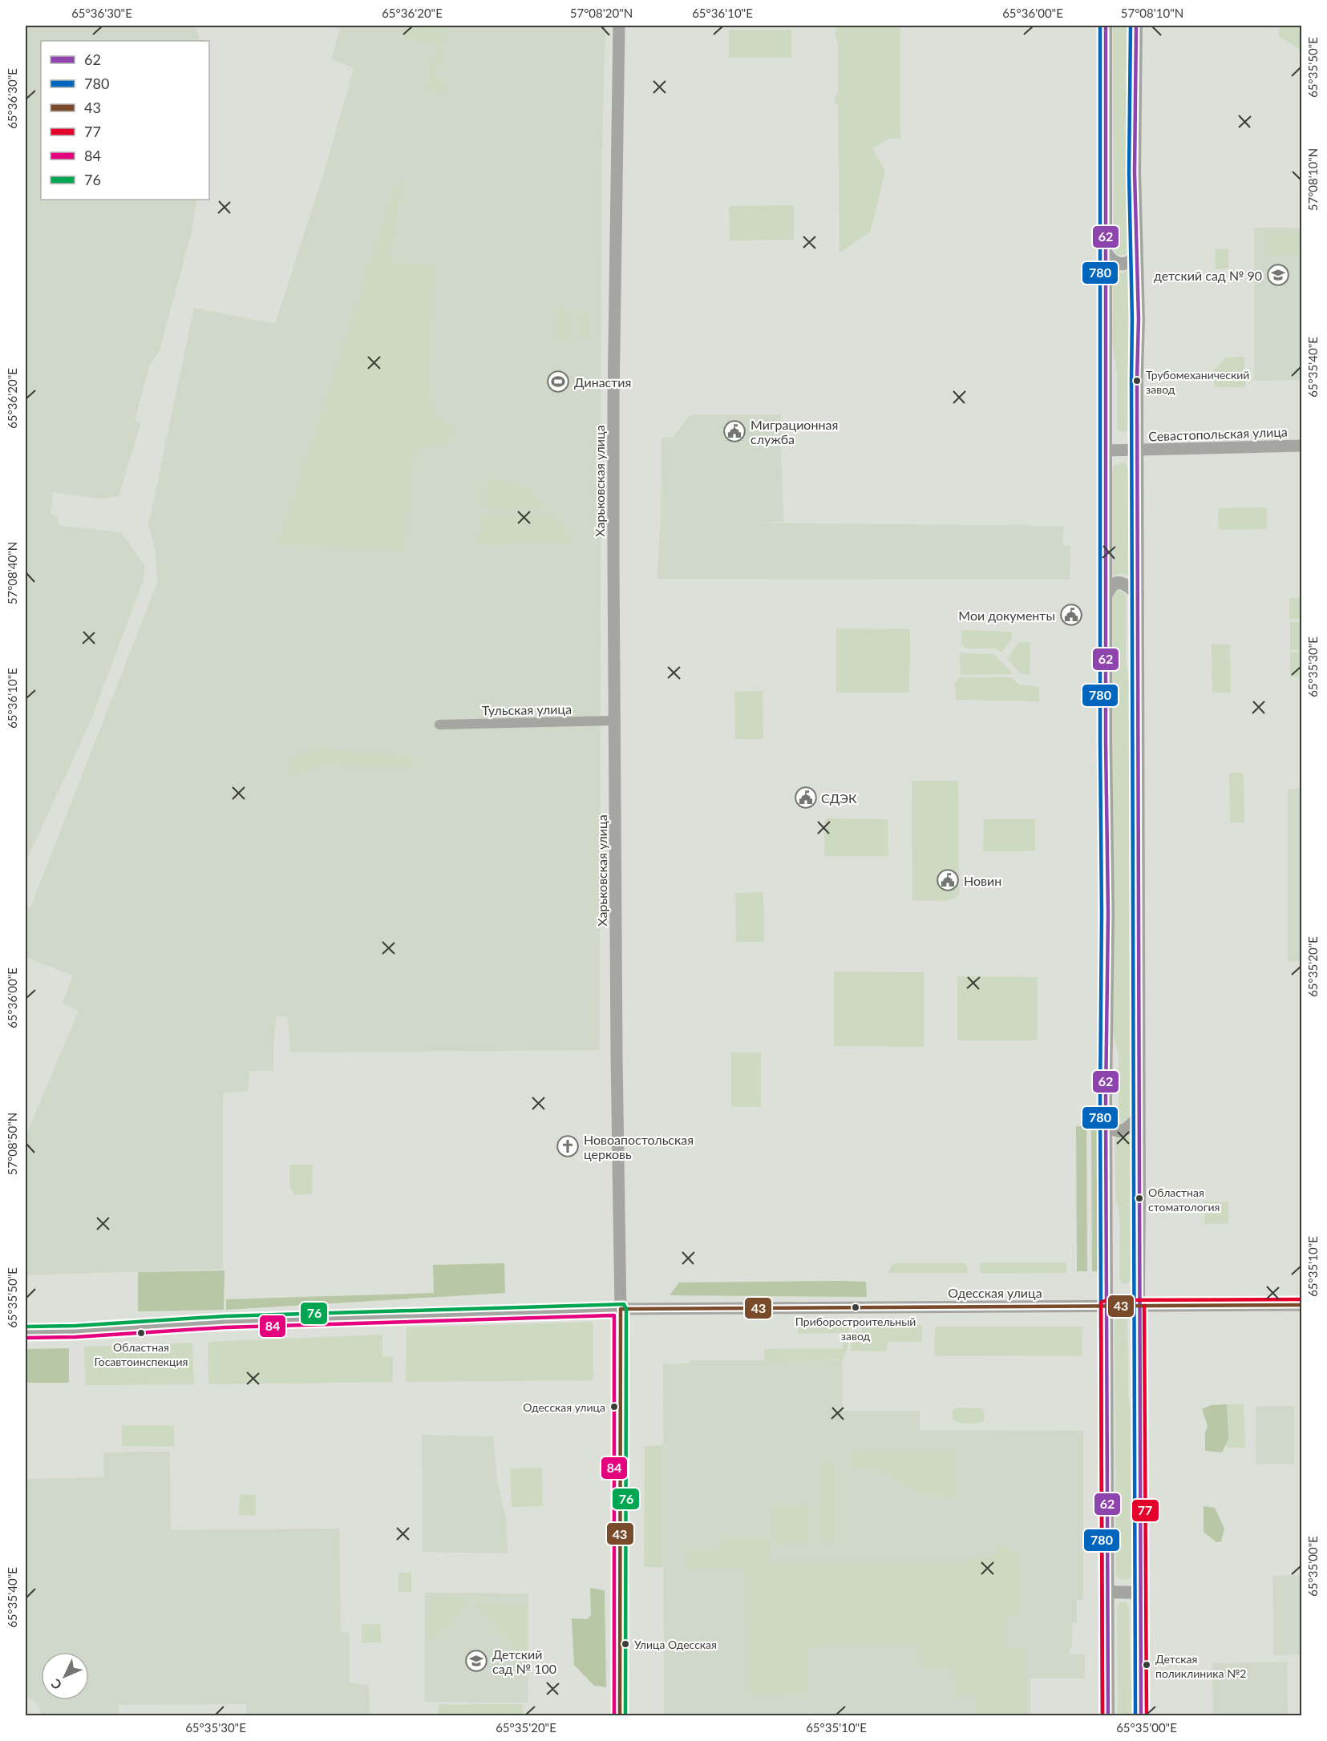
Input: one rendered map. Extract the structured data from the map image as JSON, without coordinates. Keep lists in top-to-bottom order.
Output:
{
  "streets": {
    "street": [
      "Севастопольская улица",
      "Харьковская улица",
      "Тульская улица",
      "Одесская улица"
    ]
  },
  "crossings": [
    ["Харьковская улица", "Тульская улица"],
    ["Харьковская улица", "Одесская улица"]
  ],
  "places": {
    "school or university": ["детский сад № 90", "Детский сад № 100"],
    "other": [
      "Трубомеханический завод",
      "Областная стоматология",
      "Приборостроительный завод",
      "Областная Госавтоинспекция",
      "Одесская улица",
      "Улица Одесская",
      "Детская поликлиника №2"
    ],
    "sports": ["Династия"],
    "public building": [
      "Миграционная служба",
      "Мои документы",
      "СДЭК",
      "Новин"
    ],
    "church": ["Новоапостольская церковь"]
  },
  "lines": [
    "transit line 62",
    "transit line 780",
    "transit line 77",
    "transit line 76",
    "transit line 43",
    "transit line 84"
  ],
  "legend": [
    "62",
    "780",
    "43",
    "77",
    "84",
    "76"
  ],
  "north": "bottom left",
  "coordinates": [
    "65°36'30\"E",
    "65°36'20\"E",
    "57°08'20\"N",
    "65°36'10\"E",
    "65°36'00\"E",
    "57°08'10\"N",
    "65°35'50\"E",
    "65°35'40\"E",
    "57°08'40\"N",
    "65°35'30\"E",
    "65°35'20\"E",
    "57°08'50\"N",
    "65°35'10\"E",
    "65°35'00\"E"
  ]
}
